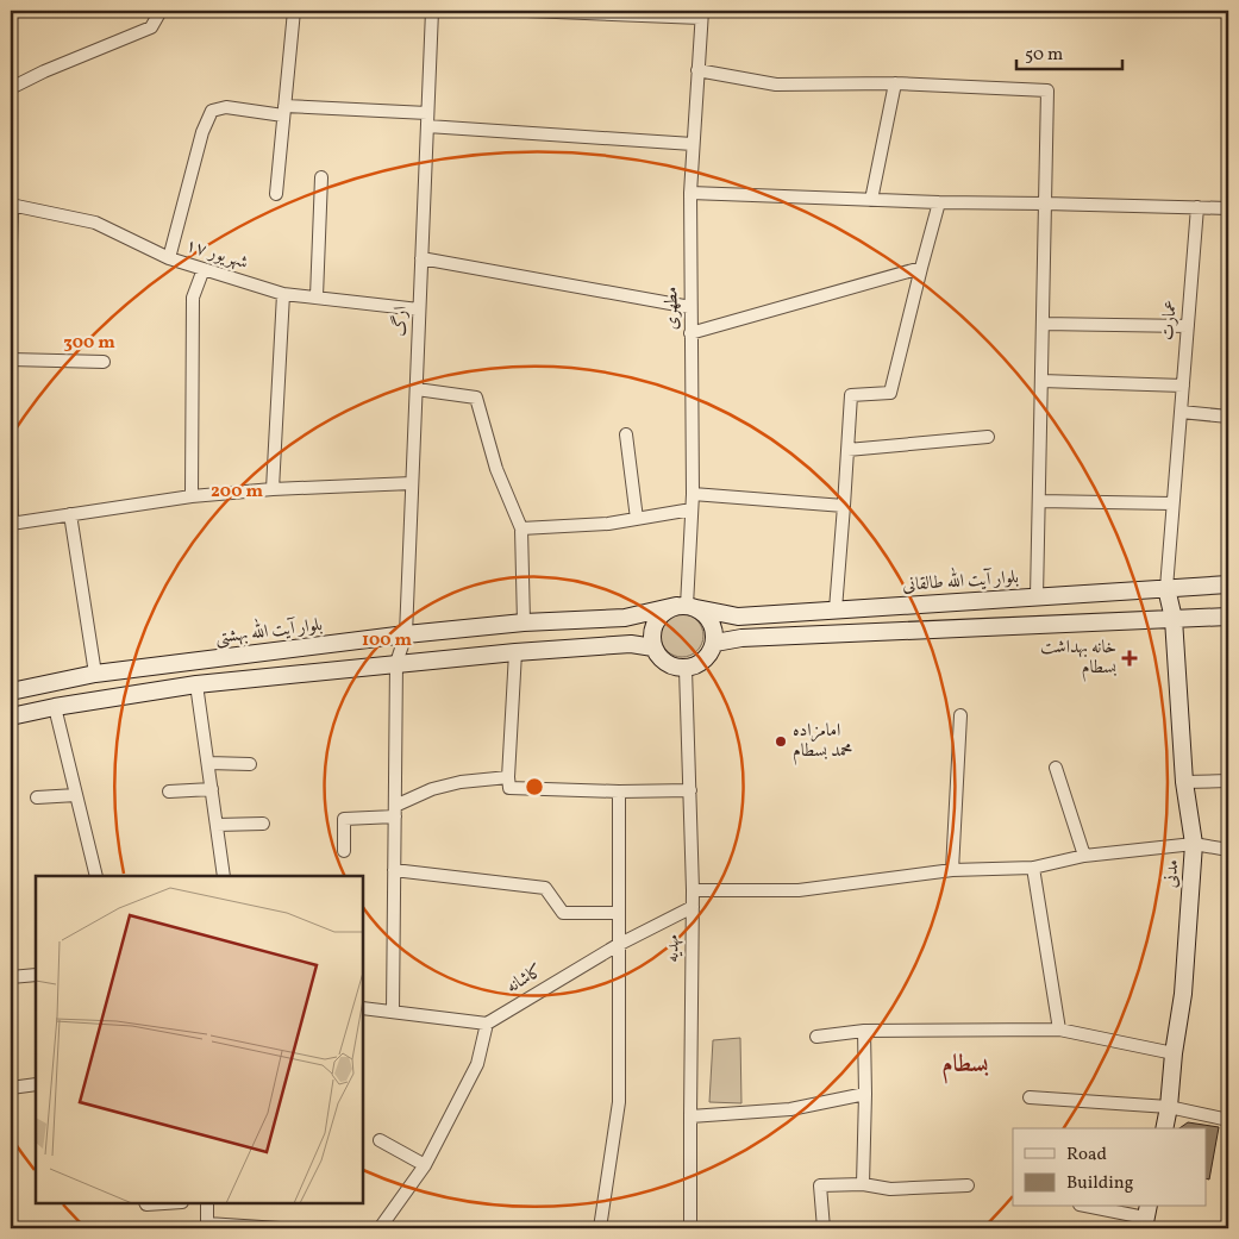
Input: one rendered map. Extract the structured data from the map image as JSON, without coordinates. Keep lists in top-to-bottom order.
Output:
{
  "streets": {
    "street": [
      "۱۷ شهریور",
      "مطهری",
      "عمارت",
      "ارگ",
      "بلوار آیت الله طالقانی",
      "بلوار آیت الله بهشتی",
      "مدنی",
      "مهدیه",
      "کاشانه"
    ]
  },
  "crossings": [
    ["۱۷ شهریور", "ارگ"],
    ["مطهری", "بلوار آیت الله طالقانی"],
    ["مطهری", "بلوار آیت الله بهشتی"],
    ["مطهری", "مهدیه"],
    ["عمارت", "بلوار آیت الله طالقانی"],
    ["عمارت", "مدنی"],
    ["ارگ", "بلوار آیت الله بهشتی"],
    ["بلوار آیت الله طالقانی", "بلوار آیت الله بهشتی"],
    ["بلوار آیت الله طالقانی", "مدنی"],
    ["بلوار آیت الله طالقانی", "مهدیه"],
    ["بلوار آیت الله بهشتی", "مهدیه"],
    ["مهدیه", "کاشانه"]
  ],
  "districts": ["بسطام"],
  "places": {
    "health": ["خانه بهداشت بسطام"],
    "other": ["امامزاده محمد بسطام"]
  },
  "legend": ["Road", "Building"],
  "scale_bar": "50 m",
  "rings": ["300 m", "200 m", "100 m"]
}
